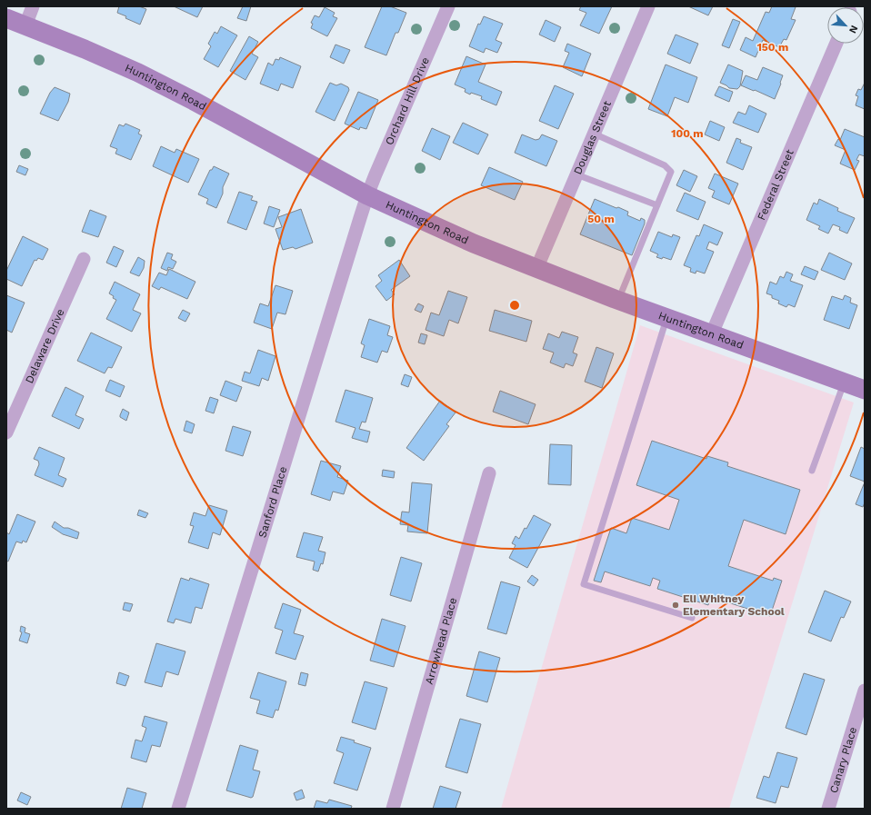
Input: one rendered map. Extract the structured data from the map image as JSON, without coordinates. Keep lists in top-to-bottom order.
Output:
{
  "streets": {
    "main road": ["Huntington Road"],
    "street": [
      "Orchard Hill Drive",
      "Douglas Street",
      "Federal Street",
      "Delaware Drive",
      "Sanford Place",
      "Arrowhead Place",
      "Canary Place"
    ]
  },
  "crossings": [
    ["Huntington Road", "Orchard Hill Drive"],
    ["Huntington Road", "Douglas Street"],
    ["Huntington Road", "Federal Street"],
    ["Huntington Road", "Sanford Place"],
    ["Orchard Hill Drive", "Sanford Place"]
  ],
  "places": ["Eli Whitney Elementary School"],
  "north": "bottom right",
  "rings": ["150 m", "100 m", "50 m"]
}
